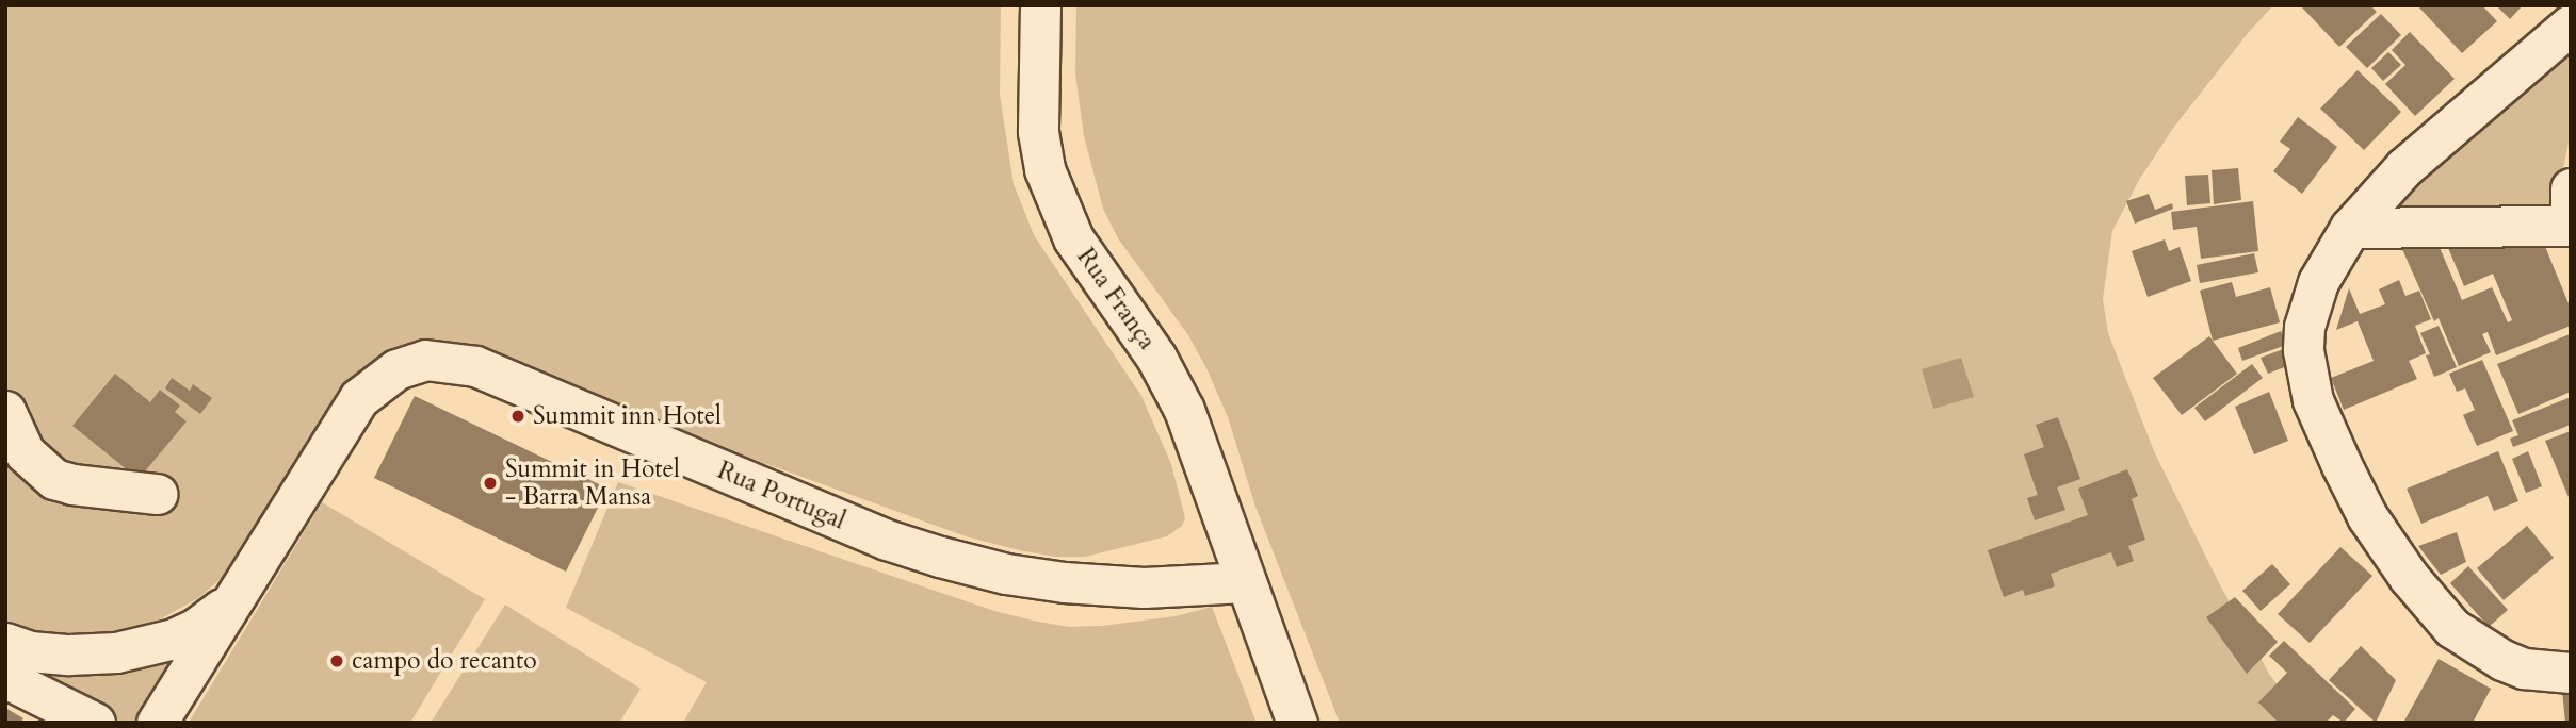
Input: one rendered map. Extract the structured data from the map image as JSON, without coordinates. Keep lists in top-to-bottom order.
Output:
{
  "streets": {
    "street": ["Rua França", "Rua Portugal"]
  },
  "crossings": [
    ["Rua França", "Rua Portugal"]
  ],
  "places": ["Summit inn Hotel", "Summit in Hotel - Barra Mansa", "campo do recanto"]
}
